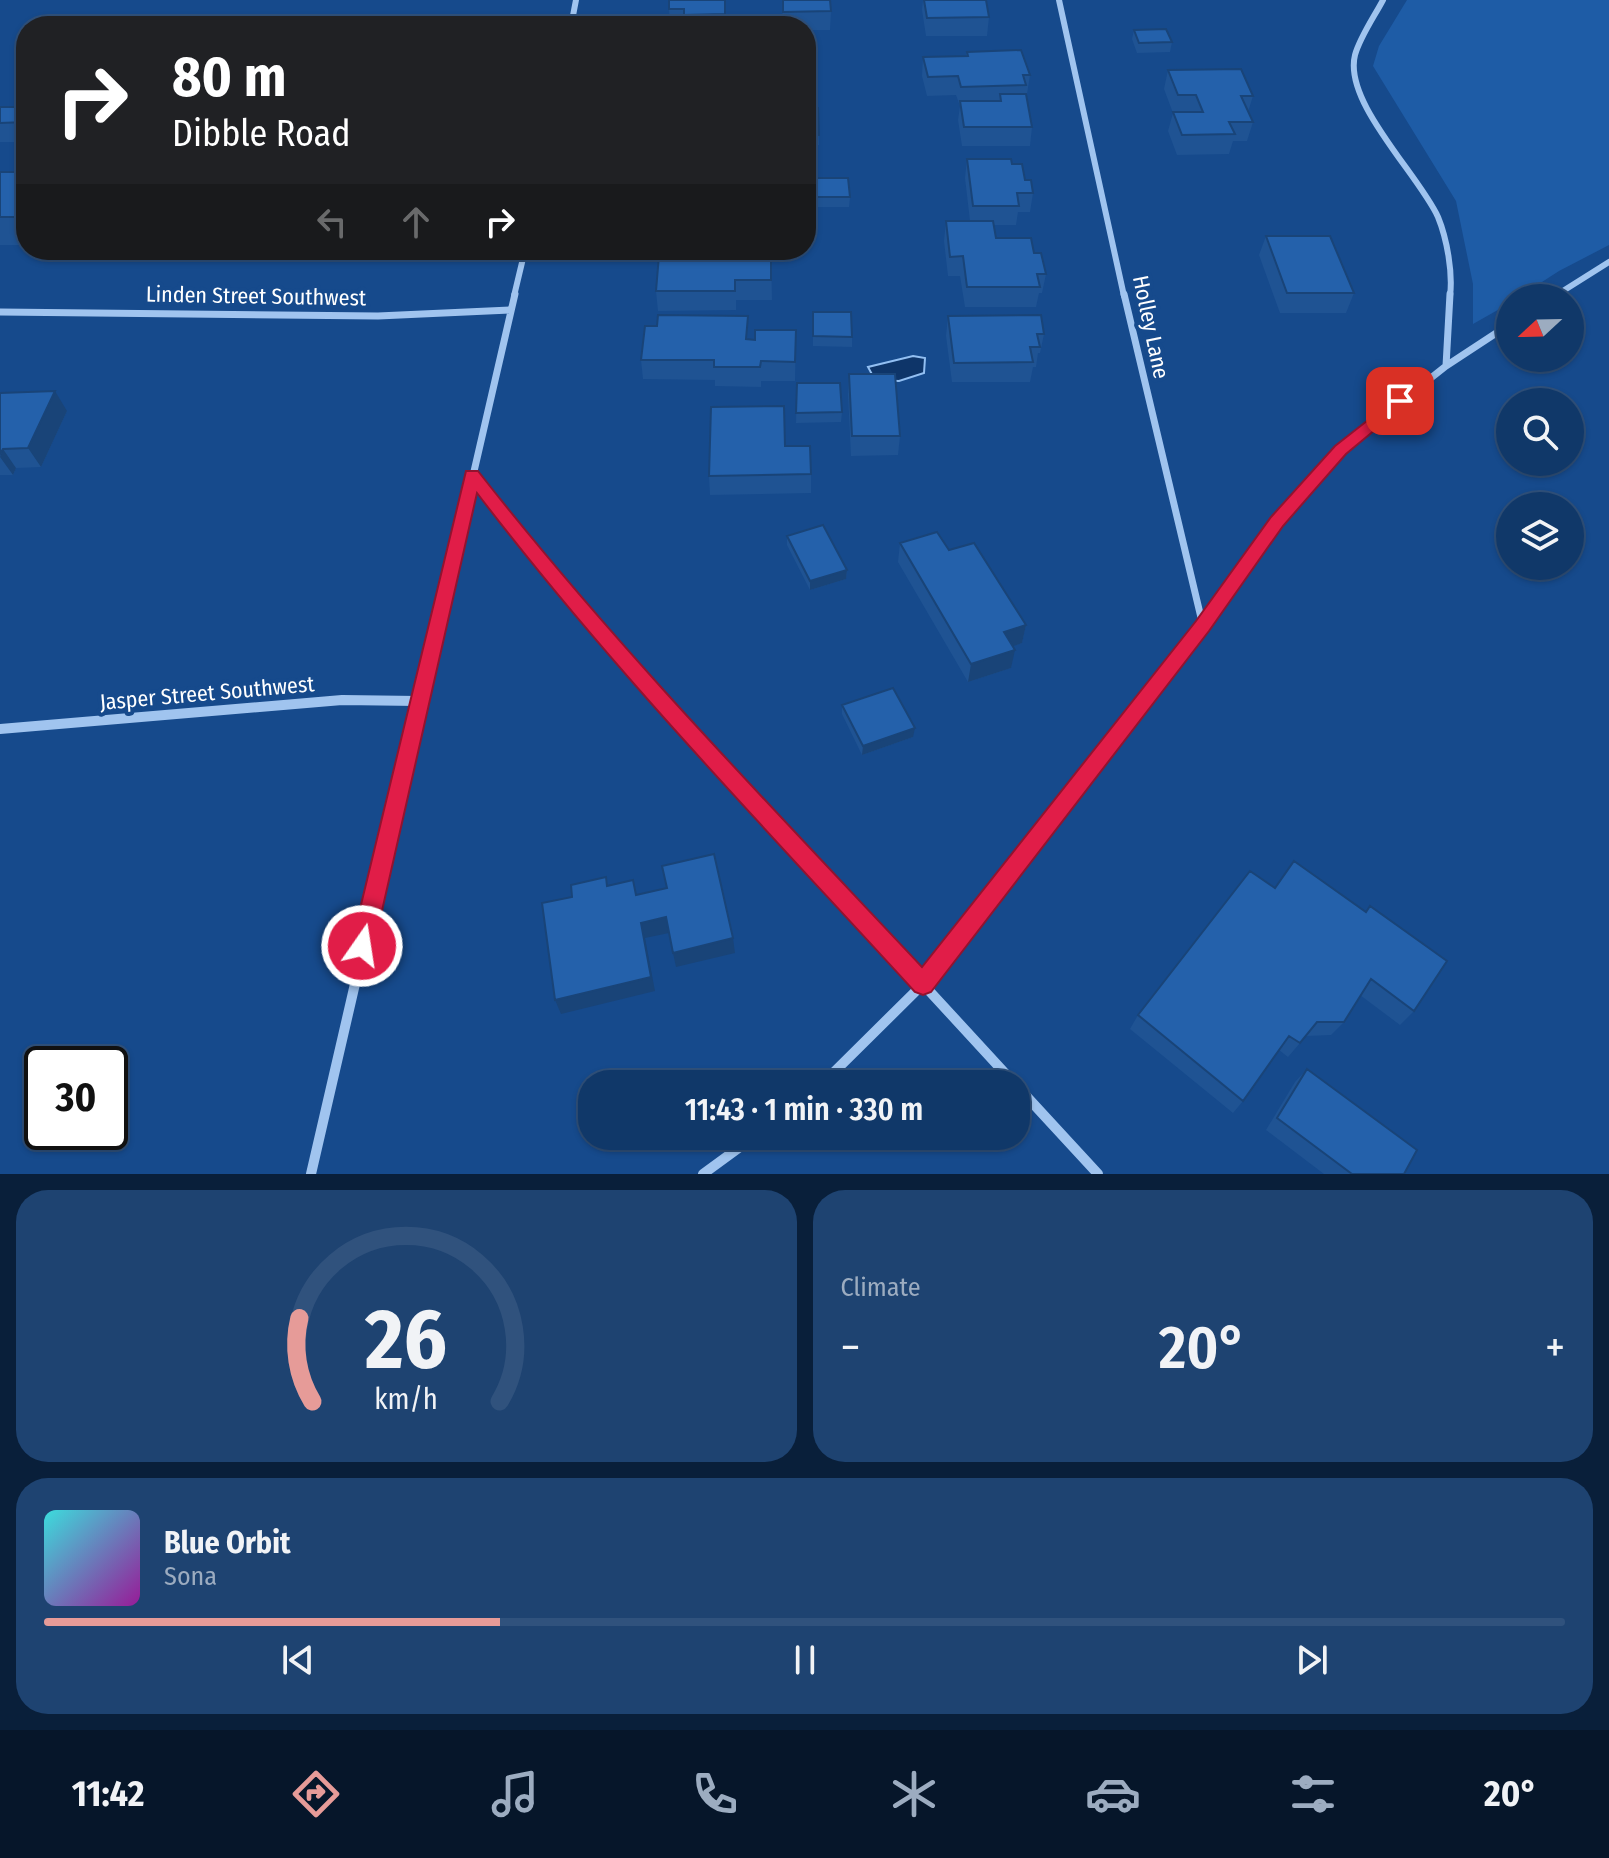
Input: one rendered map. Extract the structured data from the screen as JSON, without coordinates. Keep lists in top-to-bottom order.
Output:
{
  "streets": {
    "street": ["Linden Street Southwest", "Holley Lane", "Jasper Street Southwest"]
  },
  "north": "left",
  "page": {
    "turn": ["80 m", "Dibble Road"],
    "limit": "30",
    "trip": "11:43 · 1 min · 330 m",
    "tile": "Climate",
    "heat": ["−", "20°", "+"],
    "song": ["Blue Orbit", "Sona"],
    "tabs": ["11:42", "20°"],
    "gauge": ["26", "km/h"]
  }
}
